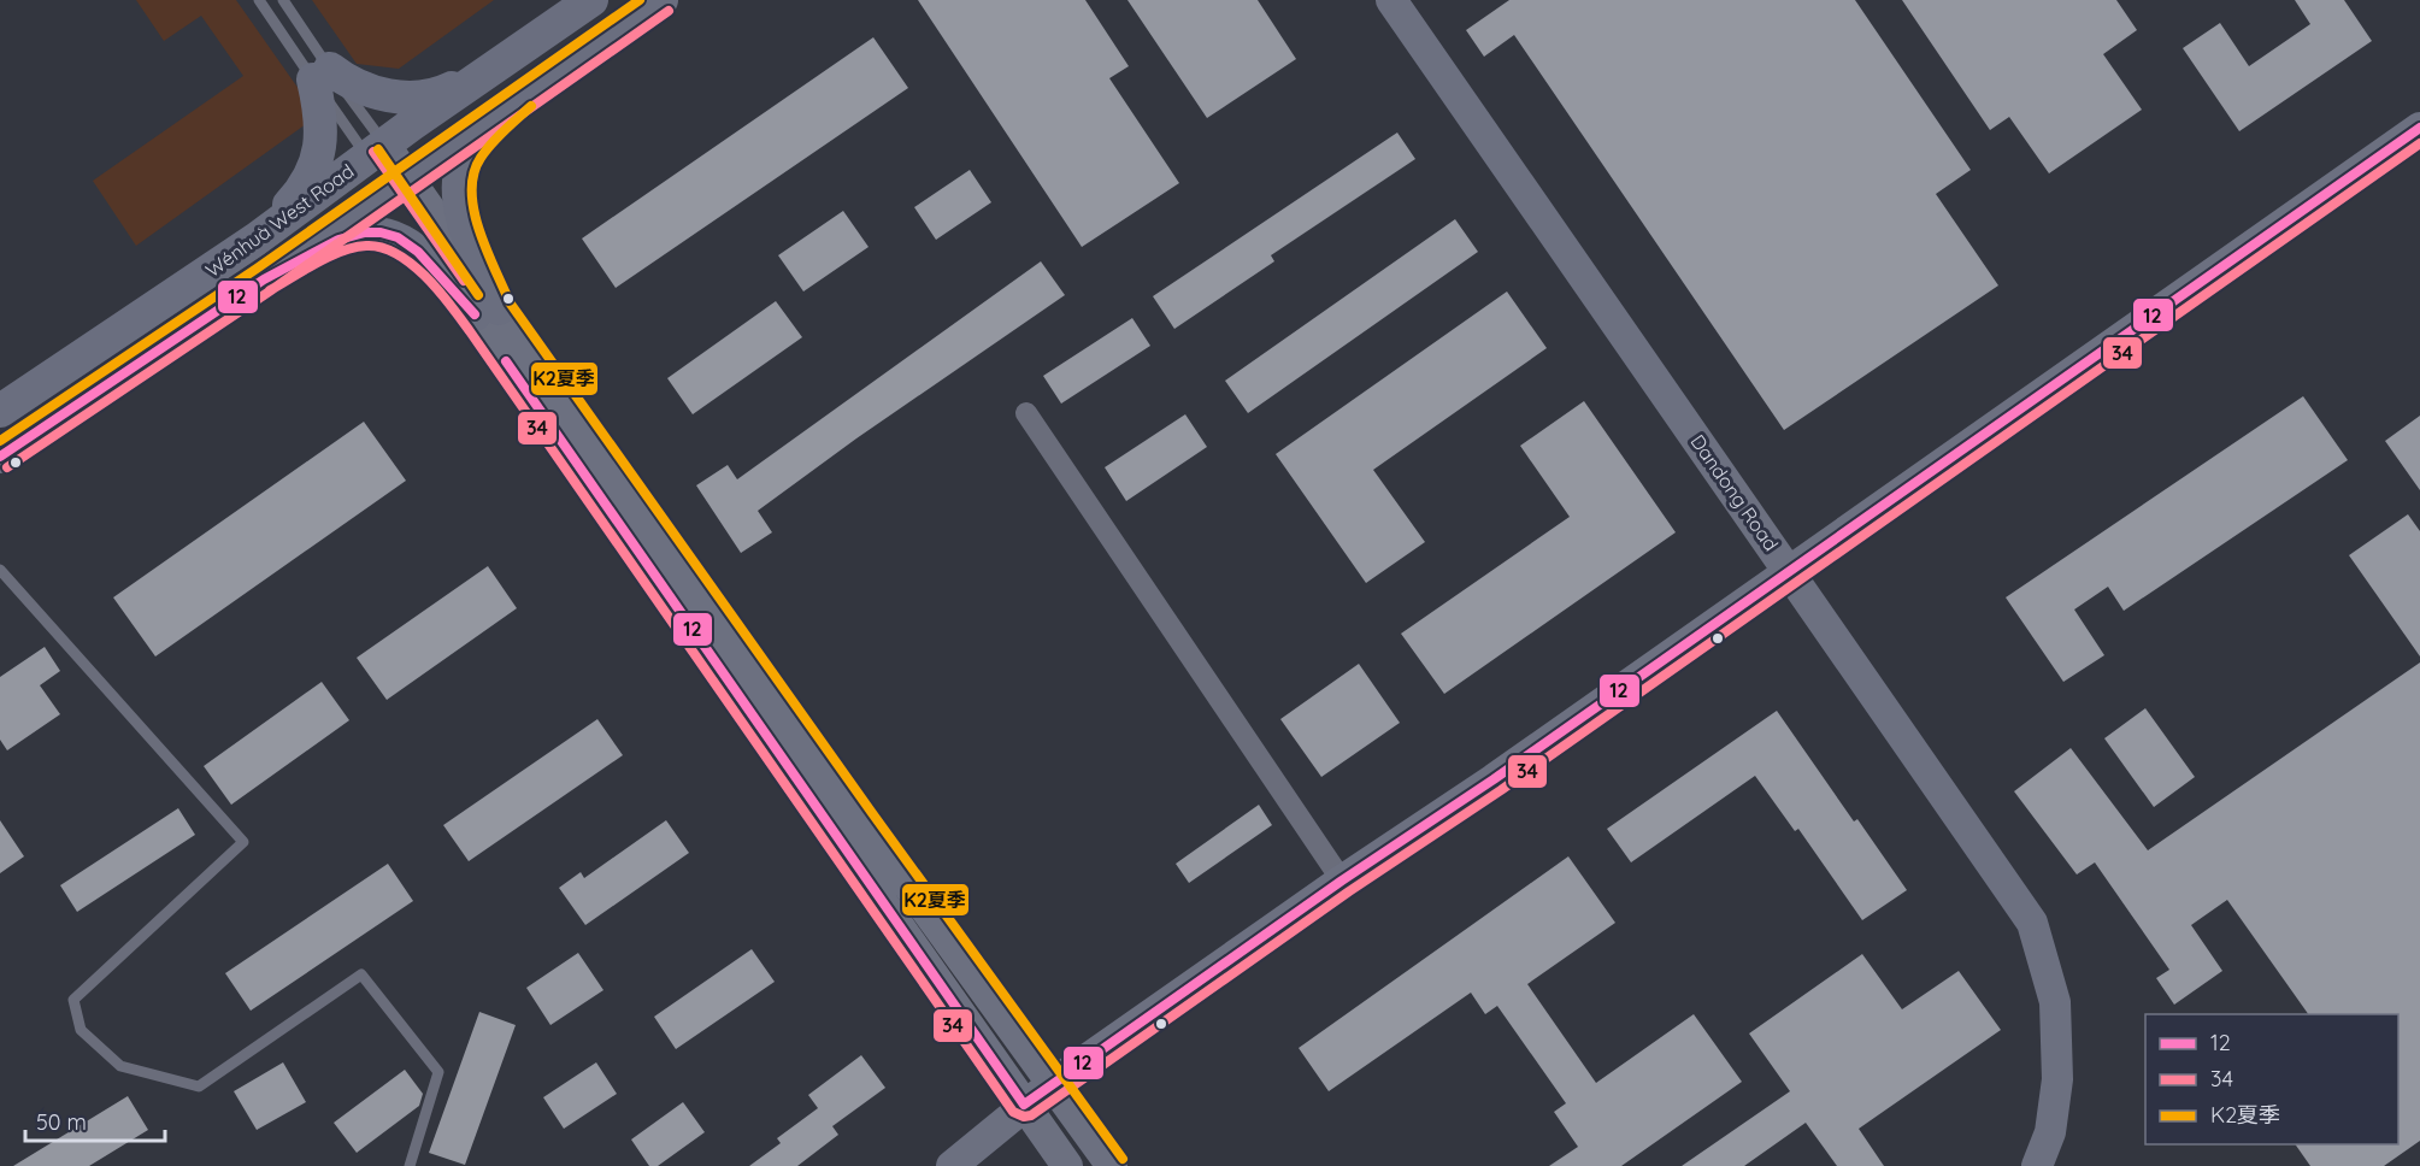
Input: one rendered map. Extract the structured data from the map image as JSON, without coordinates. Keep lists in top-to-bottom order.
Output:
{
  "streets": {
    "main road": ["Wénhuà West Road", "Dandong Road"]
  },
  "lines": ["transit line K2夏季", "transit line 34", "transit line 12"],
  "legend": ["12", "34", "K2夏季"],
  "scale_bar": "50 m"
}
